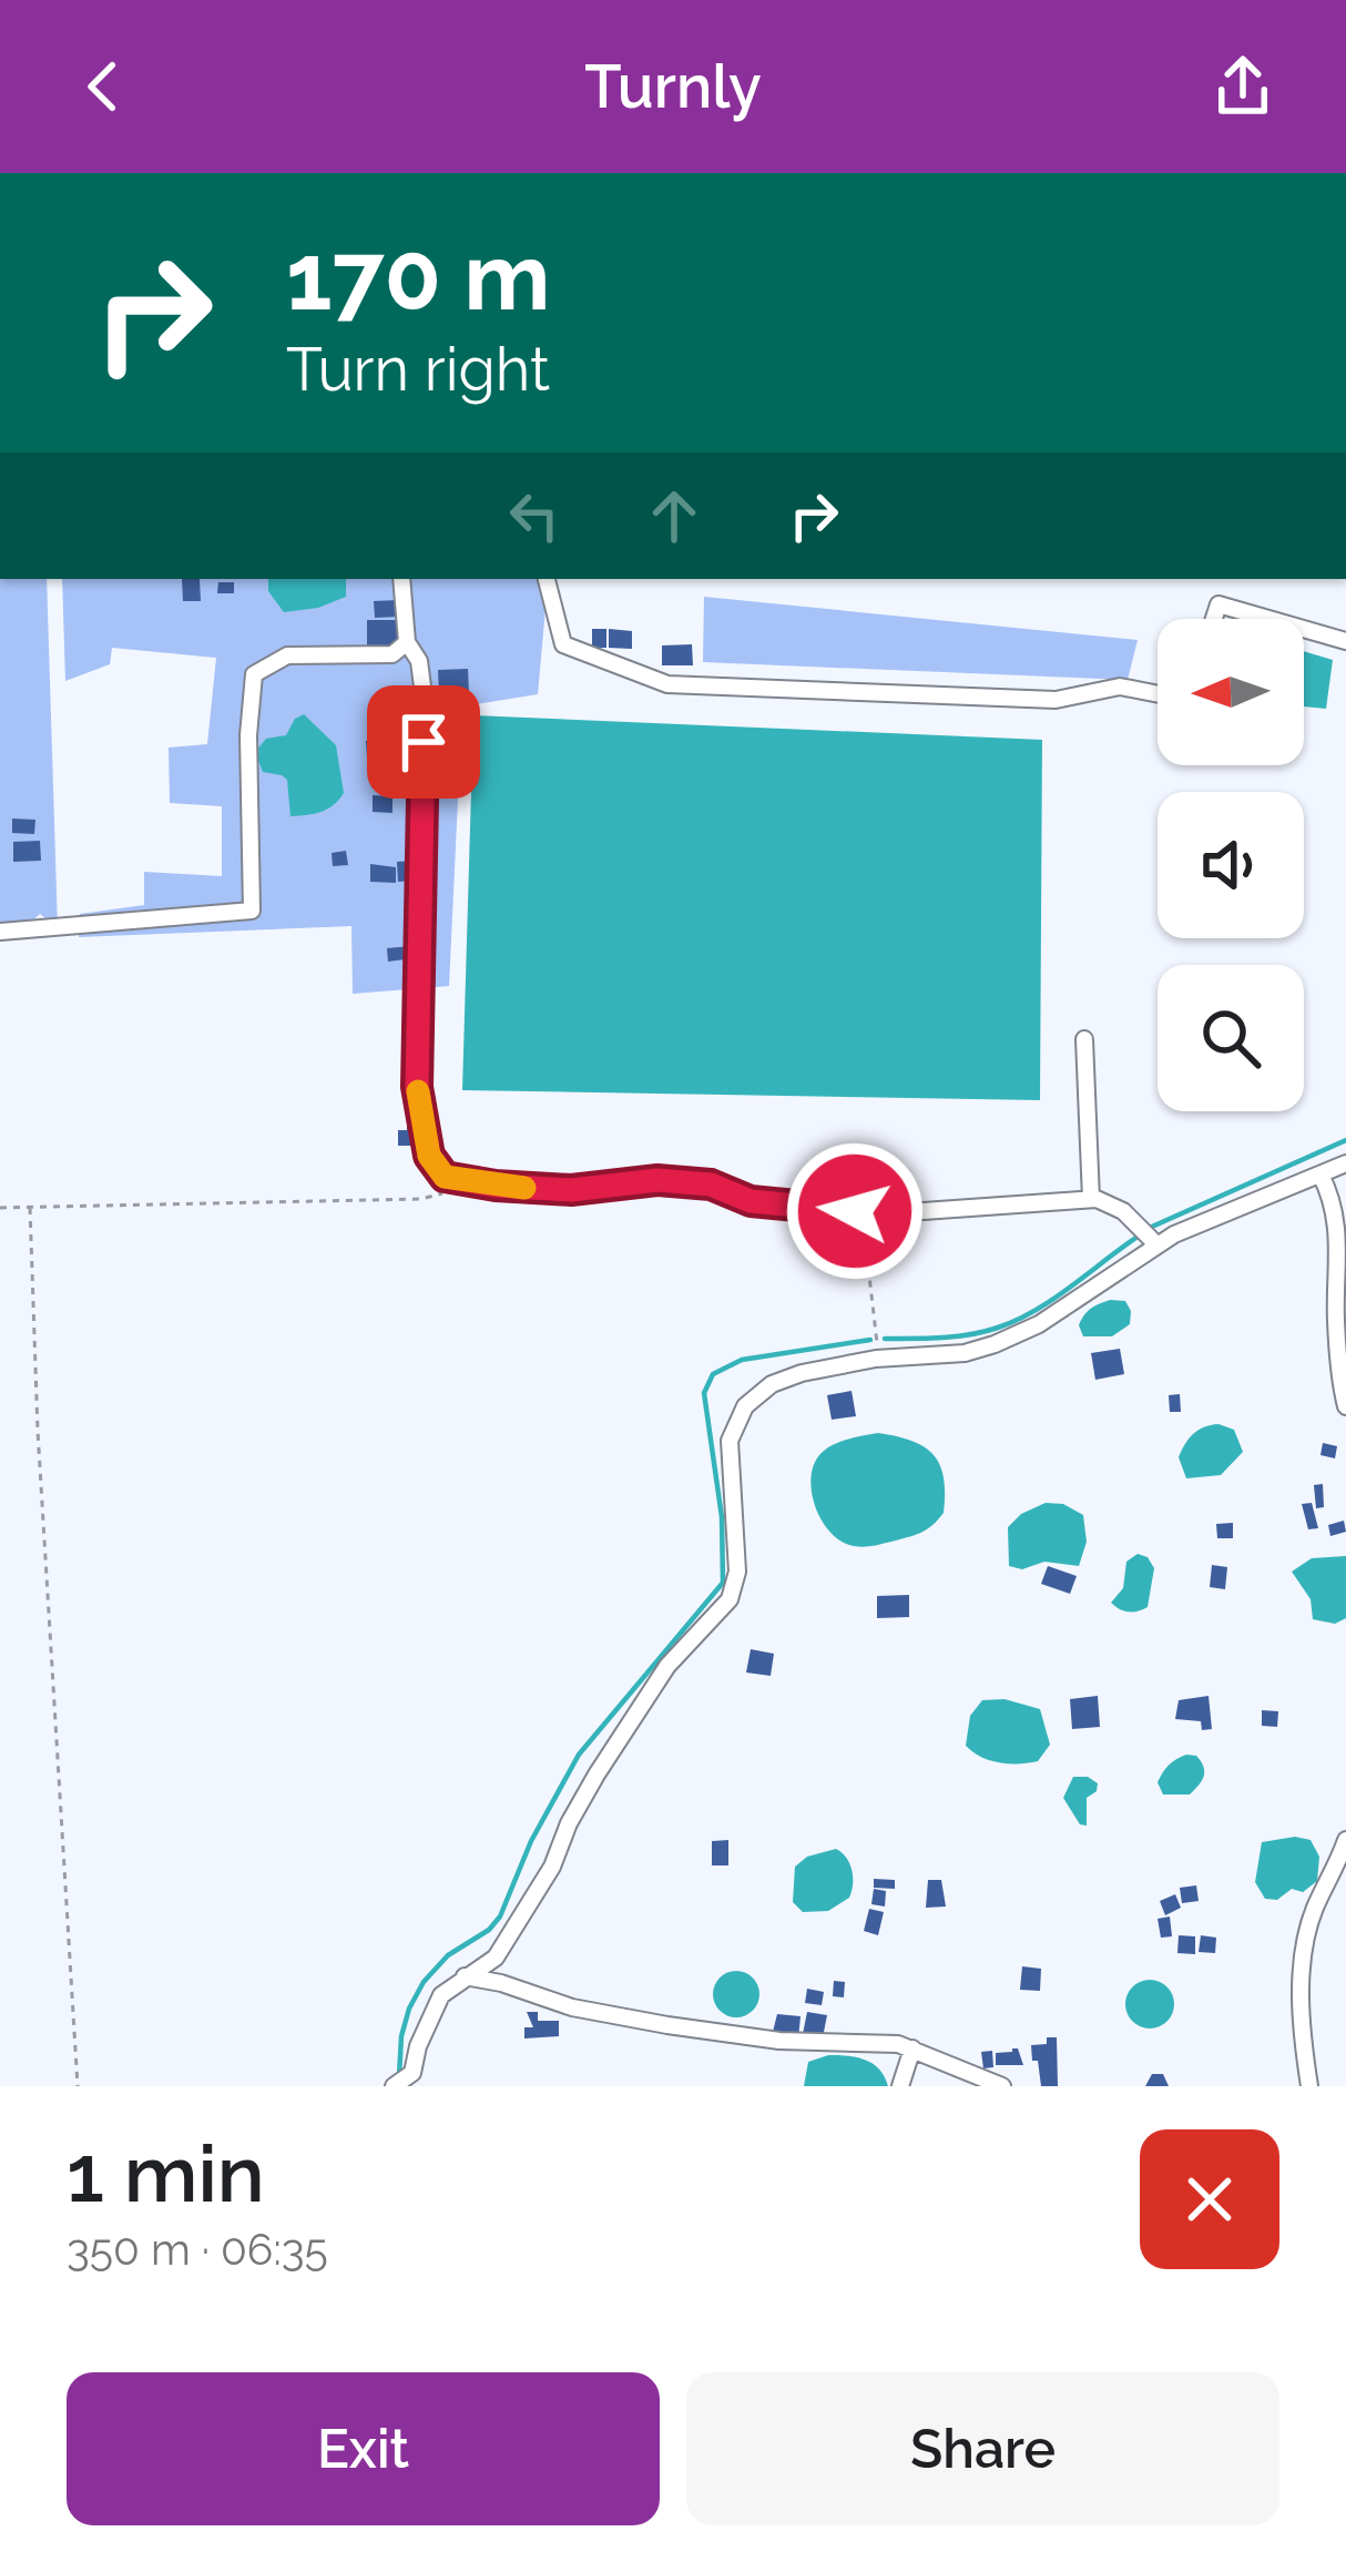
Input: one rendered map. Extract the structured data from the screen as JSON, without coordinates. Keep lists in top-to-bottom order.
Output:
{
  "north": "left",
  "page": {
    "header": "Turnly",
    "turn": ["170 m", "Turn right"],
    "heading": ["1 min", "350 m · 06:35"],
    "buttons": ["Exit", "Share"]
  }
}
